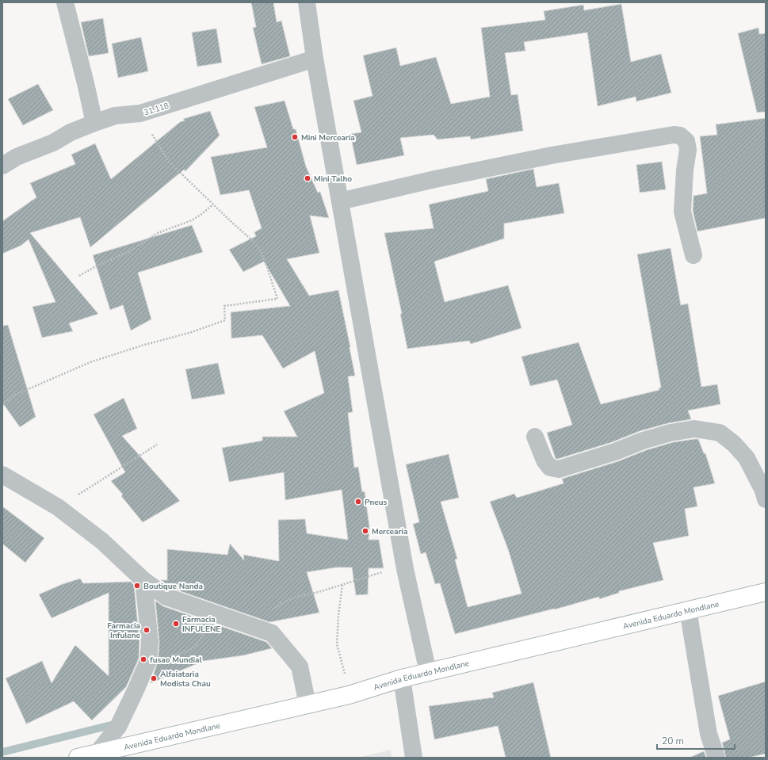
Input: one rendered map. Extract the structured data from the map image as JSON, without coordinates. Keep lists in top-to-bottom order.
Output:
{
  "streets": {
    "main road": ["Avenida Eduardo Mondlane"],
    "street": ["31.118"]
  },
  "places": [
    "Mini Mercearia",
    "Mini Talho",
    "Pneus",
    "Mercearia",
    "Boutique Nanda",
    "Farmacia INFULENE",
    "Farmacia Infulene",
    "fusao Mundial",
    "Alfaiataria Modista Chau"
  ],
  "scale_bar": "20 m"
}
